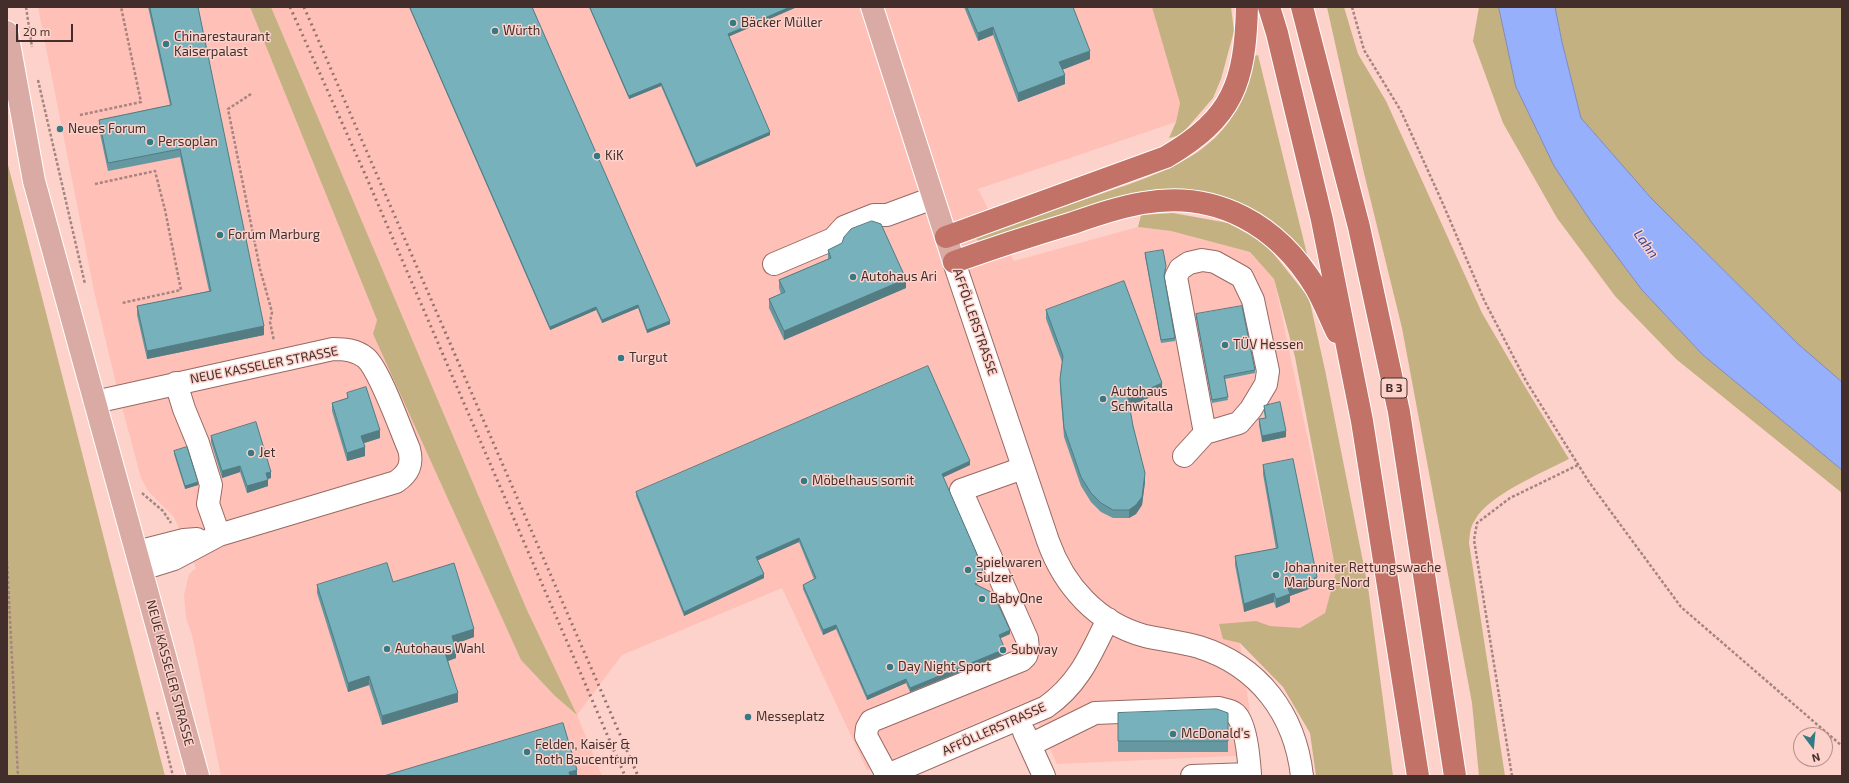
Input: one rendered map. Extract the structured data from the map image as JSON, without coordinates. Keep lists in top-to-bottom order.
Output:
{
  "streets": {
    "highway": ["B 3"],
    "main road": ["AFFÖLLERSTRASSE", "NEUE KASSELER STRASSE"]
  },
  "water": ["Lahn"],
  "places": [
    "Bäcker Müller",
    "Würth",
    "Chinarestaurant Kaiserpalast",
    "Neues Forum",
    "Persoplan",
    "KiK",
    "Forum Marburg",
    "Autohaus Ari",
    "TÜV Hessen",
    "Turgut",
    "Autohaus Schwitalla",
    "Jet",
    "Möbelhaus somit",
    "Spielwaren Sulzer",
    "Johanniter Rettungswache Marburg-Nord",
    "BabyOne",
    "Autohaus Wahl",
    "Subway",
    "Day Night Sport",
    "Messeplatz",
    "McDonald's",
    "Felden, Kaiser & Roth Baucentrum"
  ],
  "scale_bar": "20 m",
  "north": "bottom"
}
